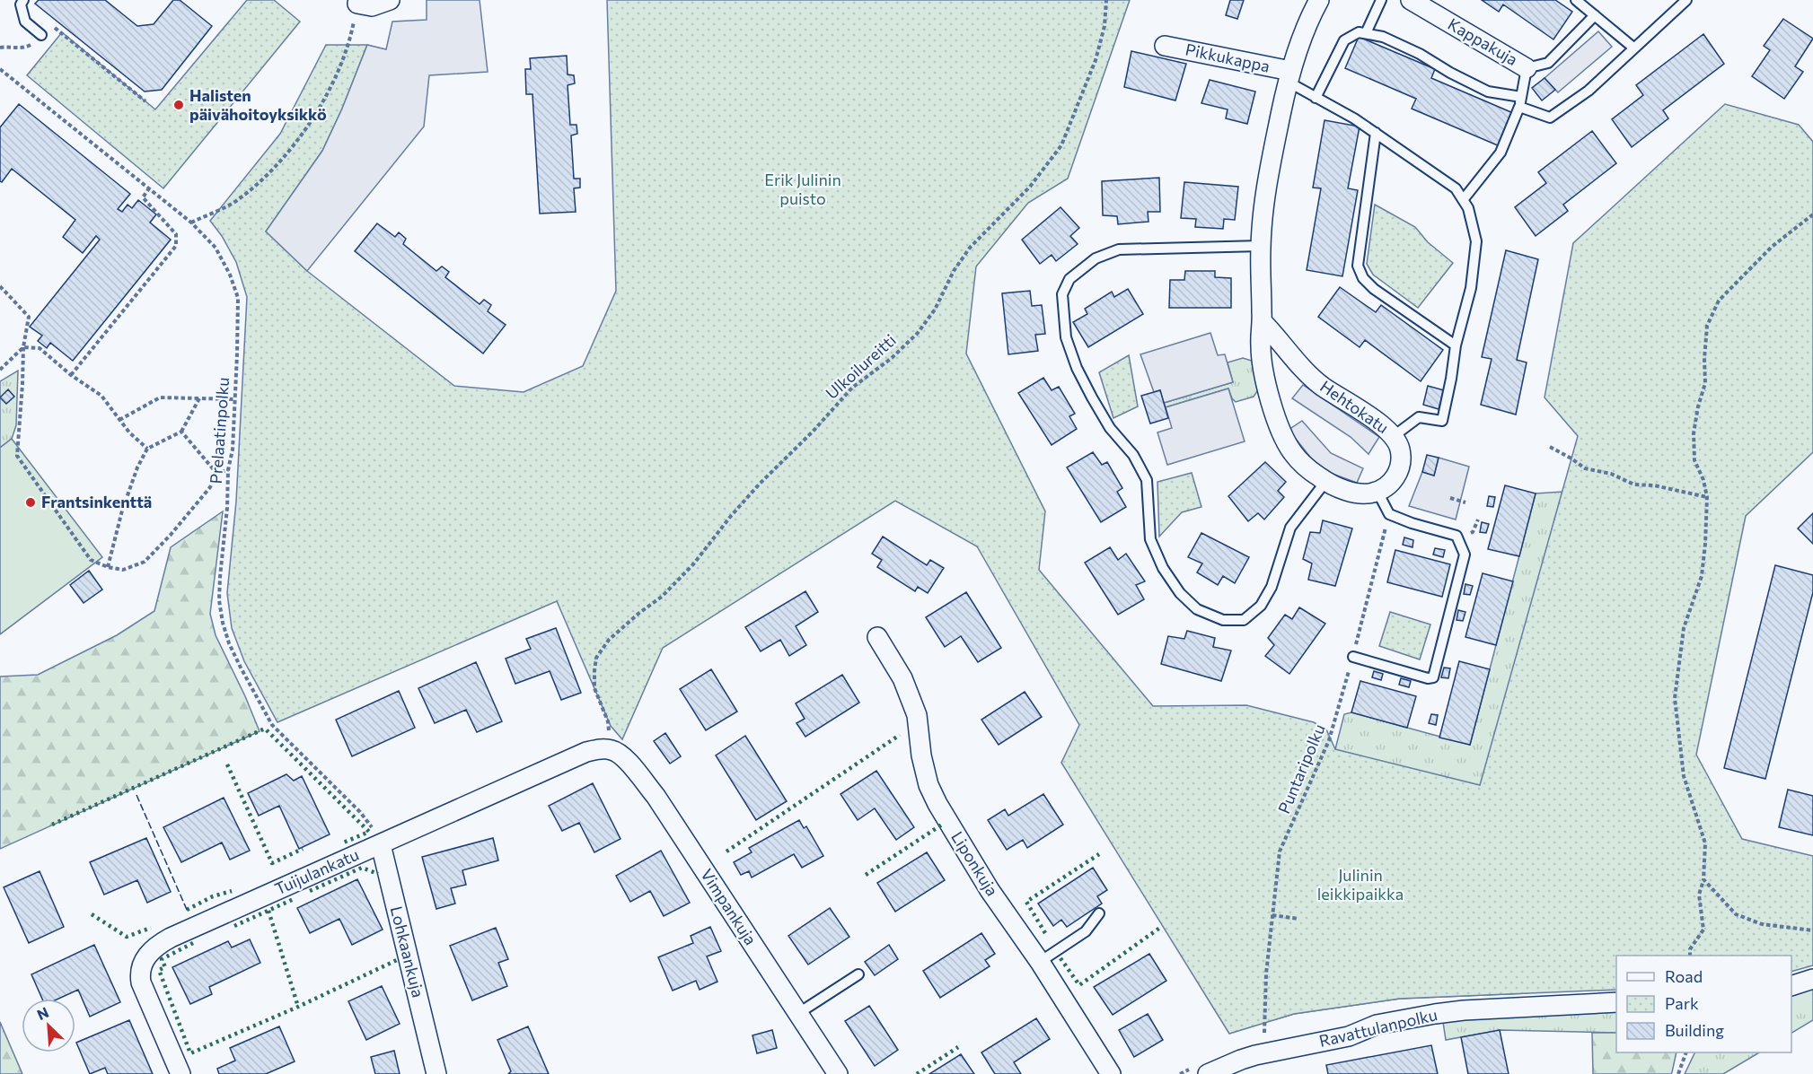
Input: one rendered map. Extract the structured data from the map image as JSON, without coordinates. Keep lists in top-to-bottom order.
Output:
{
  "streets": {
    "street": [
      "Kappakuja",
      "Pikkukappa",
      "Hehtokatu",
      "Liponkuja",
      "Tuijulankatu",
      "Vimpankuja",
      "Lohkaankuja",
      "Ravattulanpolku"
    ],
    "path": ["Ulkoilureitti", "Prelaatinpolku", "Puntaripolku"]
  },
  "crossings": [
    ["Ulkoilureitti", "Tuijulankatu"],
    ["Ulkoilureitti", "Vimpankuja"],
    ["Prelaatinpolku", "Tuijulankatu"],
    ["Prelaatinpolku", "Lohkaankuja"],
    ["Tuijulankatu", "Vimpankuja"],
    ["Tuijulankatu", "Lohkaankuja"]
  ],
  "parks": ["Erik Julinin puisto", "Julinin leikkipaikka"],
  "places": ["Halisten päivähoitoyksikkö", "Frantsinkenttä"],
  "legend": ["Road", "Park", "Building"],
  "north": "top left"
}
